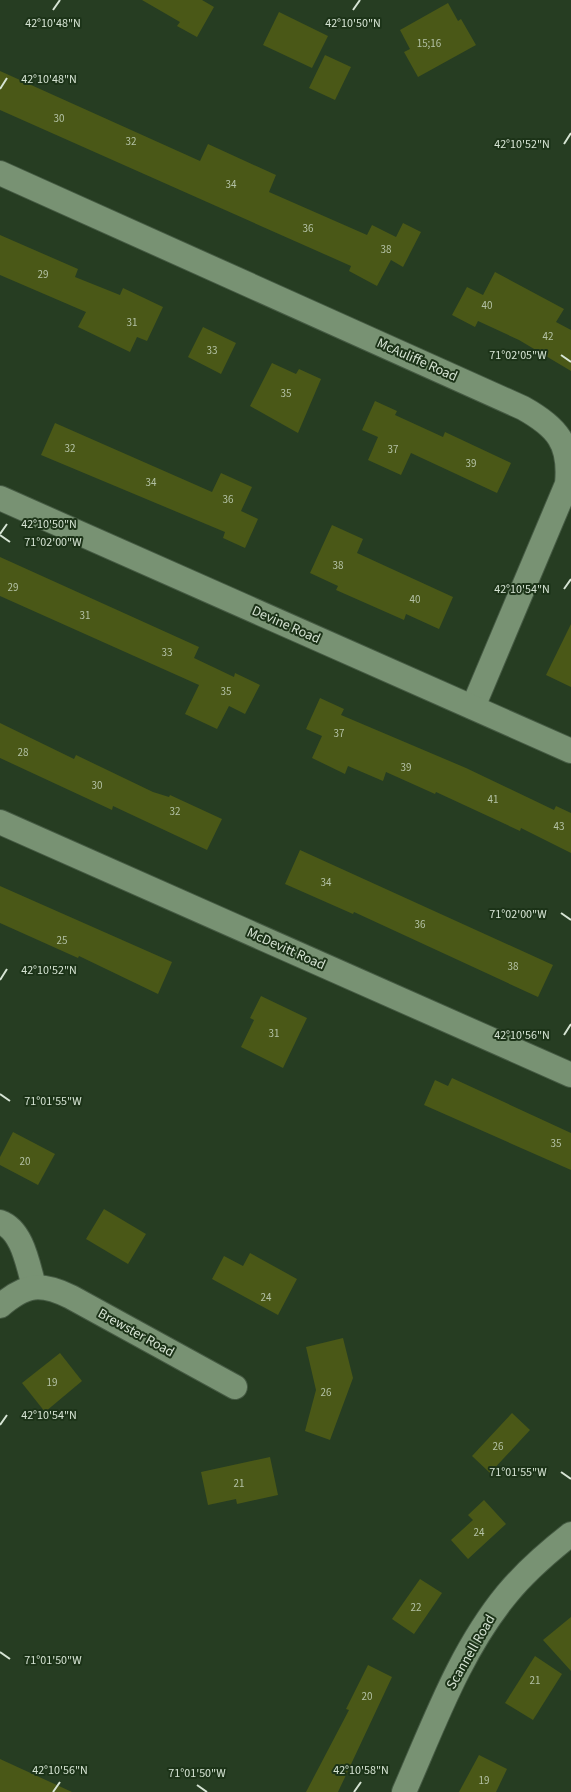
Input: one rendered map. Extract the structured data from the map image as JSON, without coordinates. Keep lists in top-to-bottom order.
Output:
{
  "streets": {
    "street": [
      "McAuliffe Road",
      "Devine Road",
      "McDevitt Road",
      "Brewster Road",
      "Scannell Road"
    ]
  },
  "crossings": [
    ["McAuliffe Road", "Devine Road"]
  ],
  "house_numbers": [
    "15;16",
    "30",
    "32",
    "34",
    "36",
    "38",
    "29",
    "40",
    "31",
    "42",
    "33",
    "35",
    "32",
    "37",
    "39",
    "34",
    "36",
    "38",
    "29",
    "40",
    "31",
    "33",
    "35",
    "37",
    "28",
    "39",
    "30",
    "41",
    "32",
    "43",
    "34",
    "36",
    "25",
    "38",
    "31",
    "35",
    "20",
    "24",
    "19",
    "26",
    "26",
    "21",
    "24",
    "22",
    "21",
    "20",
    "19"
  ],
  "coordinates": [
    "42°10'48\"N",
    "42°10'50\"N",
    "42°10'52\"N",
    "71°02'05\"W",
    "71°02'00\"W",
    "42°10'54\"N",
    "42°10'56\"N",
    "71°01'55\"W",
    "71°01'50\"W",
    "42°10'58\"N"
  ]
}
